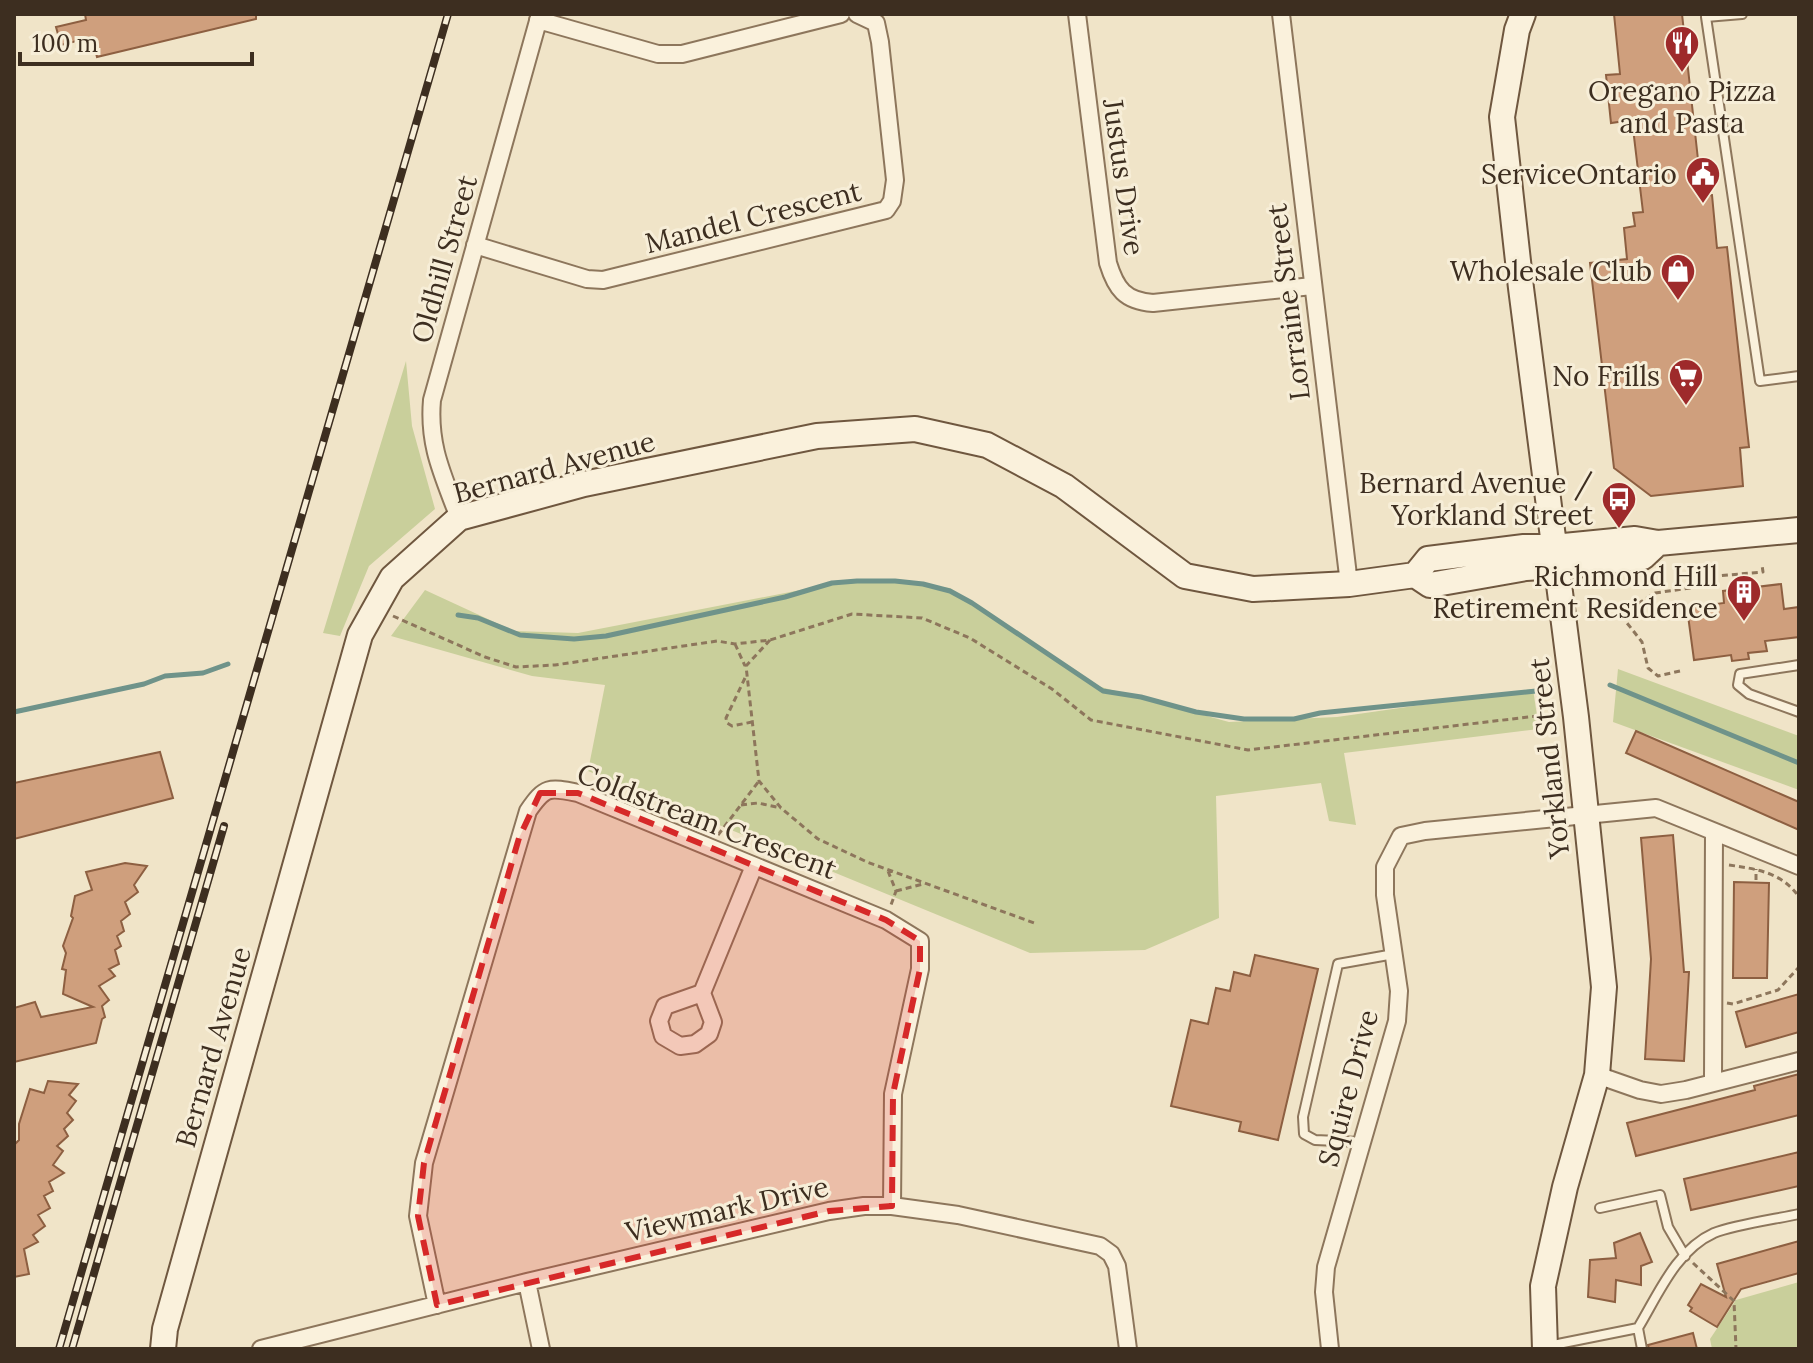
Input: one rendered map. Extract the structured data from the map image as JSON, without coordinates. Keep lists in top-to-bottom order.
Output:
{
  "streets": {
    "street": [
      "Justus Drive",
      "Mandel Crescent",
      "Oldhill Street",
      "Lorraine Street",
      "Bernard Avenue",
      "Yorkland Street",
      "Coldstream Crescent",
      "Squire Drive",
      "Viewmark Drive"
    ]
  },
  "crossings": [
    ["Justus Drive", "Lorraine Street"],
    ["Mandel Crescent", "Oldhill Street"],
    ["Oldhill Street", "Bernard Avenue"],
    ["Lorraine Street", "Bernard Avenue"],
    ["Bernard Avenue", "Yorkland Street"],
    ["Yorkland Street", "Squire Drive"],
    ["Coldstream Crescent", "Viewmark Drive"]
  ],
  "places": {
    "restaurant": ["Oregano Pizza and Pasta"],
    "public building": ["ServiceOntario"],
    "shop": ["Wholesale Club"],
    "supermarket": ["No Frills"],
    "bus stop": ["Bernard Avenue / Yorkland Street"],
    "building": ["Richmond Hill Retirement Residence"]
  },
  "scale_bar": "100 m"
}
